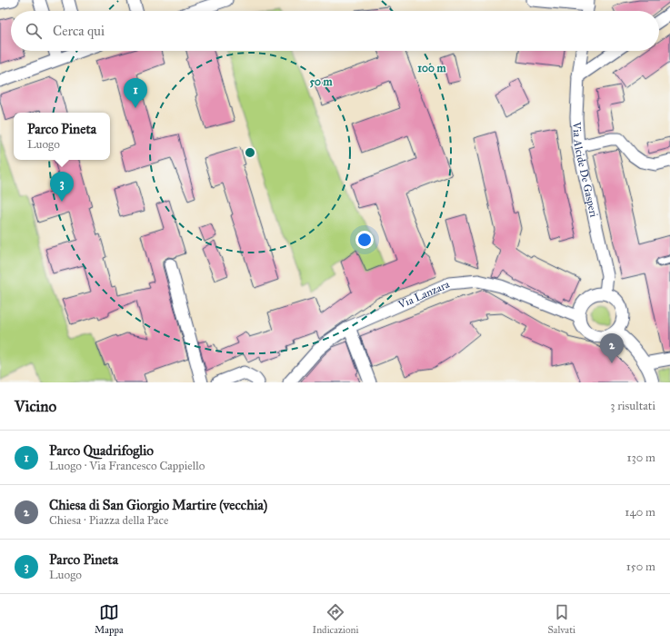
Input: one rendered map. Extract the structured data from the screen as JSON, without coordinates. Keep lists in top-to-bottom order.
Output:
{
  "streets": {
    "street": ["Via Alcide De Gasperi", "Via Lanzara"]
  },
  "crossings": [
    ["Via Alcide De Gasperi", "Via Lanzara"]
  ],
  "page": {
    "search": "Cerca qui",
    "pins": ["1", "3", "2"],
    "popup": ["Parco Pineta", "Luogo"],
    "heading": ["Vicino", "3 risultati"],
    "list": [
      {
        "mark": "1",
        "name": "Parco Quadrifoglio",
        "note": "Luogo · Via Francesco Cappiello",
        "value": "130 m"
      },
      {
        "mark": "2",
        "name": "Chiesa di San Giorgio Martire (vecchia)",
        "note": "Chiesa · Piazza della Pace",
        "value": "140 m"
      },
      {
        "mark": "3",
        "name": "Parco Pineta",
        "note": "Luogo",
        "value": "150 m"
      }
    ],
    "nav": ["Mappa", "Indicazioni", "Salvati"]
  },
  "rings": ["100 m", "50 m"]
}
